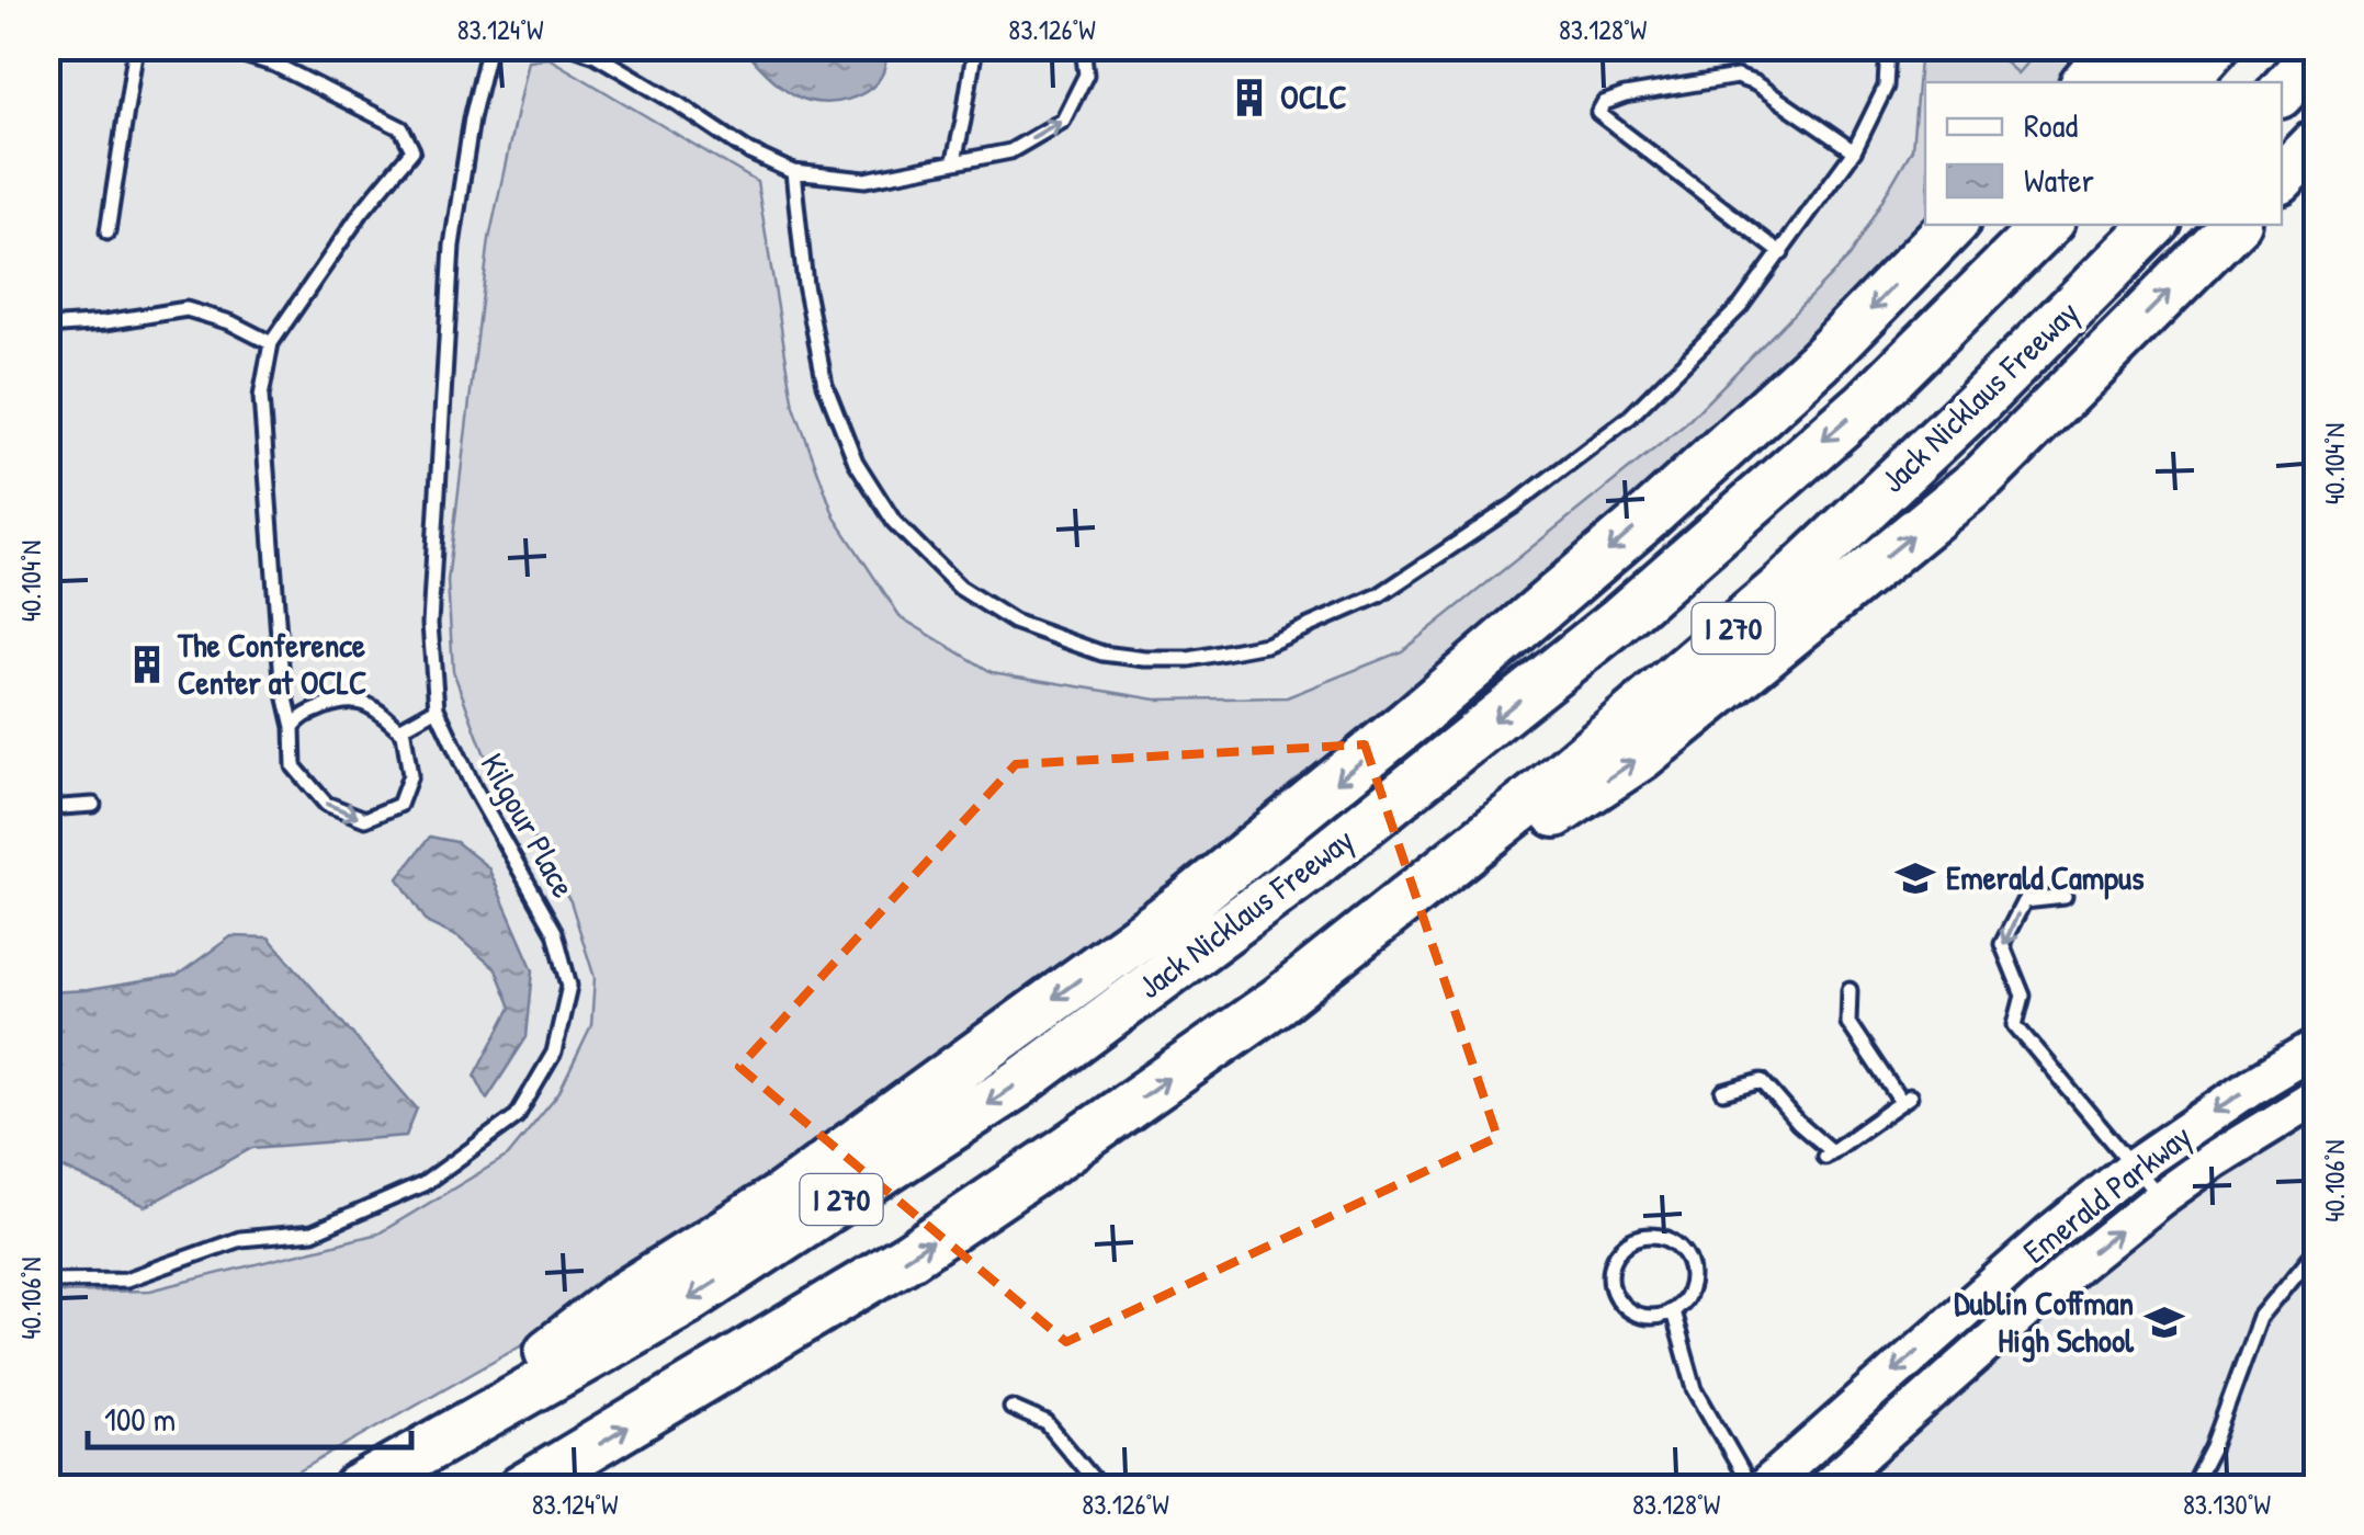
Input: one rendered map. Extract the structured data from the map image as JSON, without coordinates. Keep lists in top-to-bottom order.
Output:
{
  "streets": {
    "highway": ["Jack Nicklaus Freeway", "I 270"],
    "main road": ["Emerald Parkway"],
    "lane": ["Kilgour Place"]
  },
  "places": {
    "building": ["OCLC", "The Conference Center at OCLC"],
    "school or university": ["Emerald Campus", "Dublin Coffman High School"]
  },
  "legend": ["Road", "Water"],
  "scale_bar": "100 m",
  "coordinates": [
    "83.124°W",
    "83.126°W",
    "83.128°W",
    "40.104°N",
    "40.106°N",
    "83.130°W"
  ]
}
